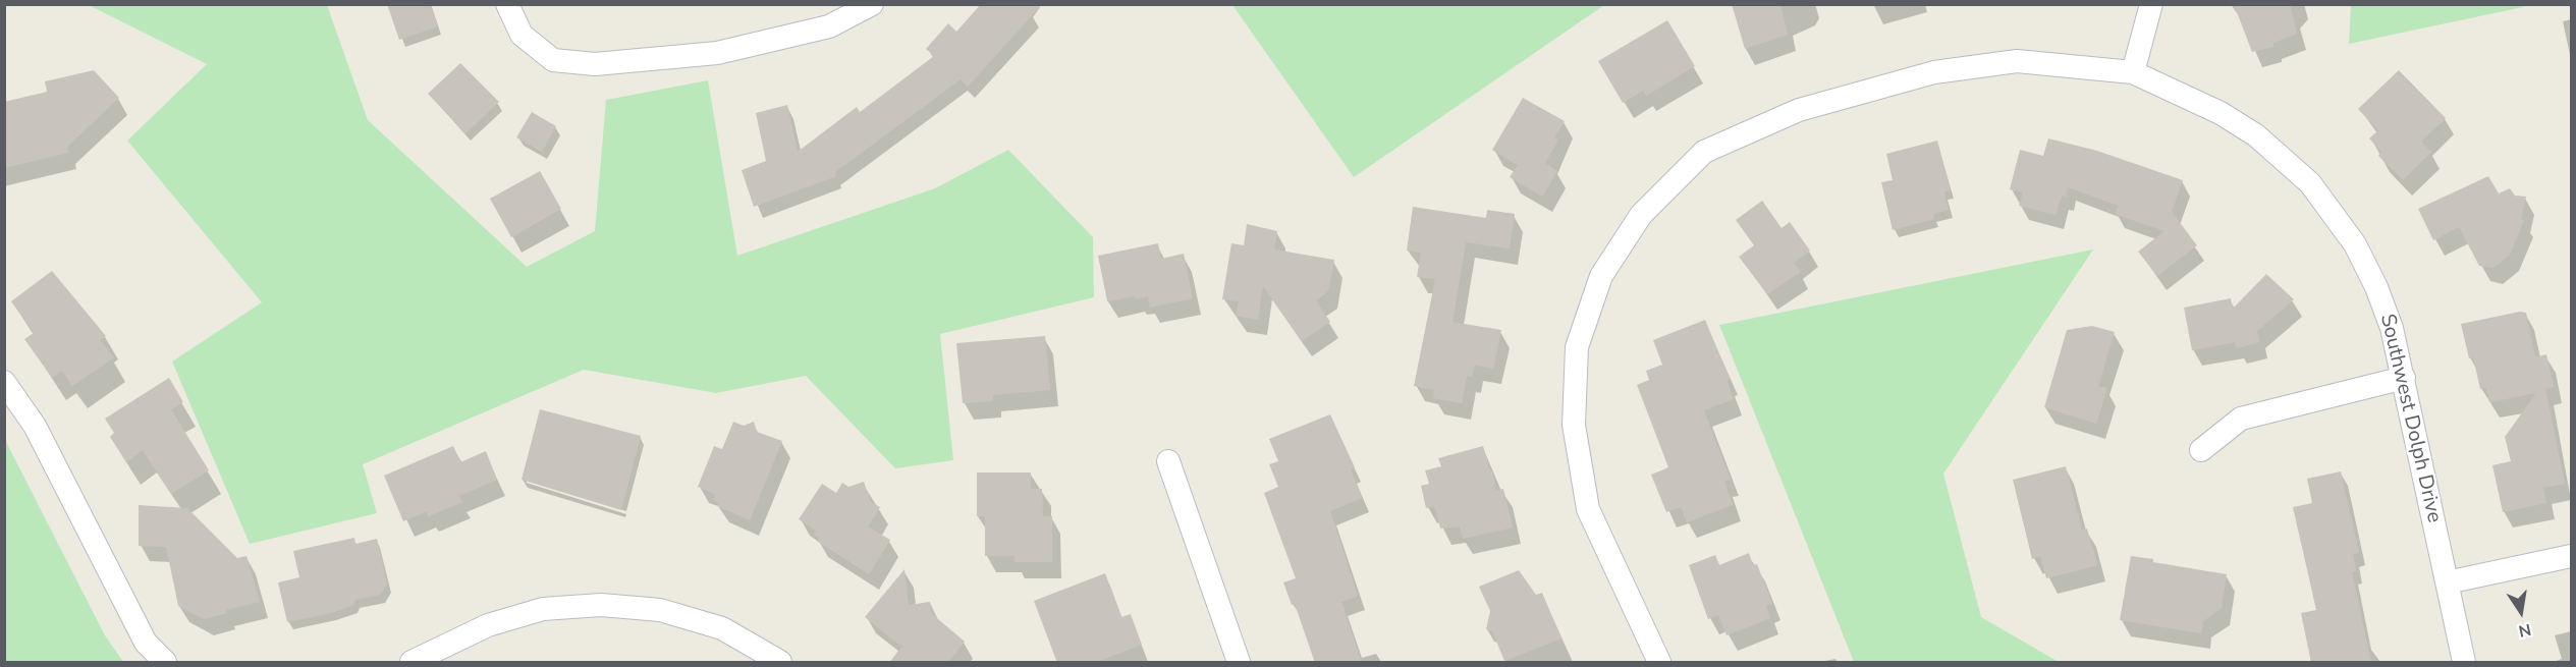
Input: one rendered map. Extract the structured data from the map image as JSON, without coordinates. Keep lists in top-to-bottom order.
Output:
{
  "streets": {
    "street": ["Southwest Dolph Drive"]
  },
  "north": "bottom"
}
